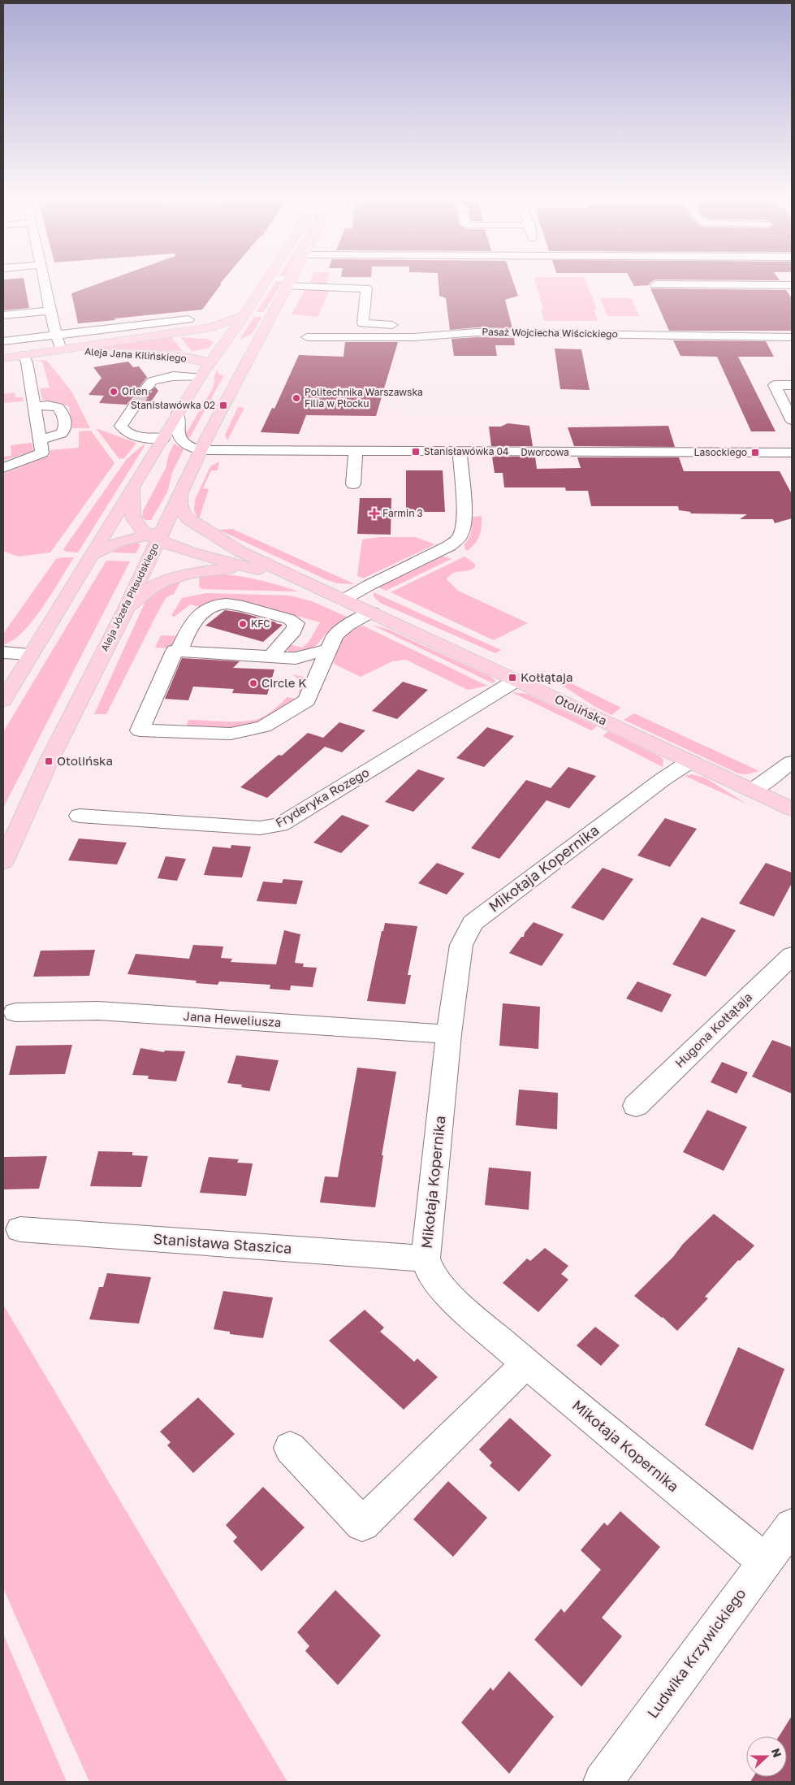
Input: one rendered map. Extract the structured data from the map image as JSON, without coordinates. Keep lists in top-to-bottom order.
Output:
{
  "streets": {
    "main road": ["Aleja Jana Kilińskiego", "Aleja Józefa Piłsudskiego", "Otolińska"],
    "street": [
      "Pasaż Wojciecha Wiścickiego",
      "Dworcowa",
      "Fryderyka Rozego",
      "Mikołaja Kopernika",
      "Jana Heweliusza",
      "Hugona Kołłątaja",
      "Stanisława Staszica",
      "Ludwika Krzywickiego"
    ]
  },
  "crossings": [
    ["Dworcowa", "Aleja Józefa Piłsudskiego"],
    ["Aleja Józefa Piłsudskiego", "Otolińska"],
    ["Otolińska", "Fryderyka Rozego"],
    ["Otolińska", "Mikołaja Kopernika"],
    ["Mikołaja Kopernika", "Jana Heweliusza"],
    ["Mikołaja Kopernika", "Stanisława Staszica"],
    ["Mikołaja Kopernika", "Ludwika Krzywickiego"]
  ],
  "places": {
    "other": [
      "Orlen",
      "Politechnika Warszawska Filia w Płocku",
      "KFC",
      "Circle K"
    ],
    "transit": [
      "Stanisławówka 02",
      "Stanisławówka 04",
      "Lasockiego",
      "Kołłątaja",
      "Otolińska"
    ],
    "health": ["Farmin 3"]
  },
  "north": "right"
}
